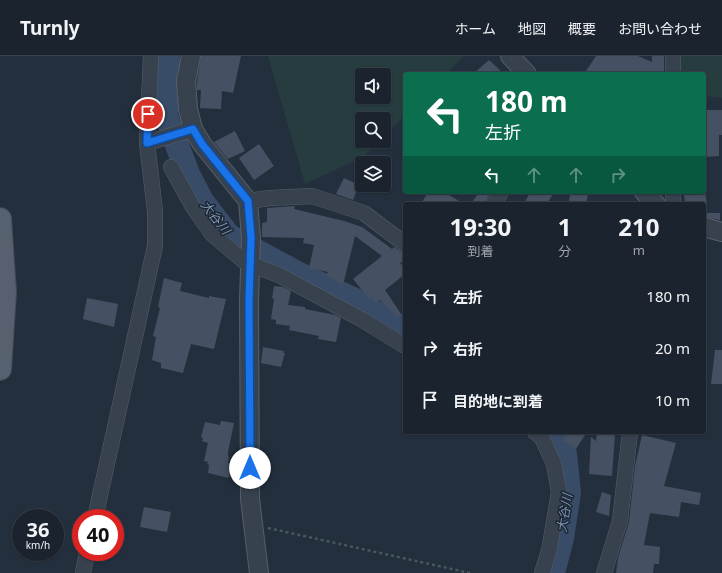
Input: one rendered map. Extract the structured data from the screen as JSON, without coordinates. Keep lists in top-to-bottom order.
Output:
{
  "water": ["大谷川"],
  "page": {
    "header": "Turnly",
    "nav": [
      "ホーム",
      "地図",
      "概要",
      "お問い合わせ"
    ],
    "turn": ["180 m", "左折"],
    "eta": [
      "19:30",
      "到着",
      "1",
      "分",
      "210",
      "m"
    ],
    "list": [
      {
        "name": "左折",
        "value": "180 m"
      },
      {
        "name": "右折",
        "value": "20 m"
      },
      {
        "name": "目的地に到着",
        "value": "10 m"
      }
    ],
    "speed": "36 km/h",
    "limit": "40"
  }
}
